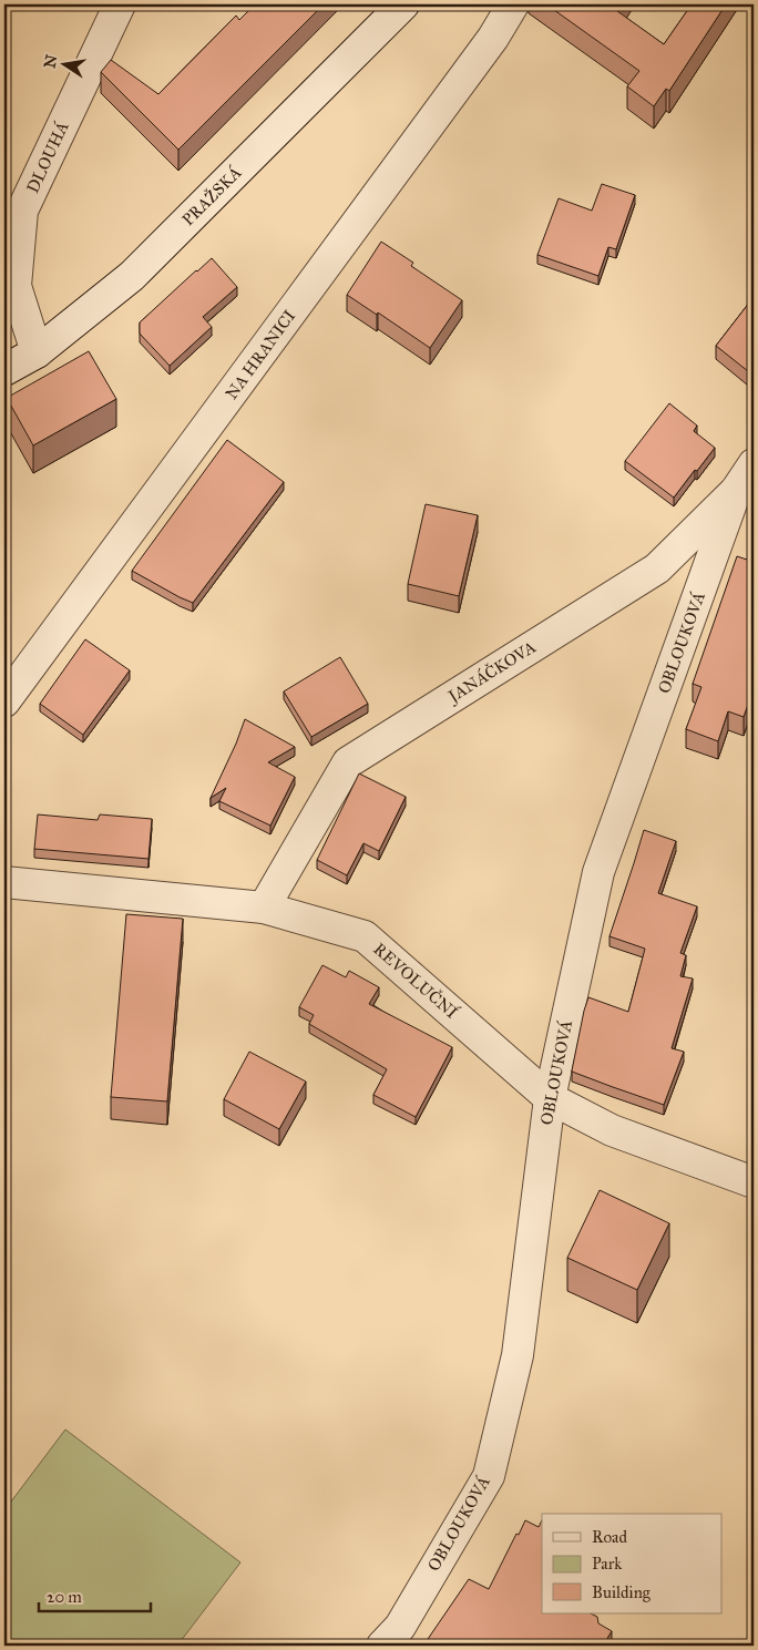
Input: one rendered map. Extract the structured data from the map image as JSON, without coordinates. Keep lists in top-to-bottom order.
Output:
{
  "streets": {
    "street": [
      "DLOUHÁ",
      "PRAŽSKÁ",
      "NA HRANICI",
      "OBLOUKOVÁ",
      "JANÁČKOVA",
      "REVOLUČNÍ"
    ]
  },
  "crossings": [
    ["DLOUHÁ", "PRAŽSKÁ"],
    ["OBLOUKOVÁ", "JANÁČKOVA"],
    ["OBLOUKOVÁ", "REVOLUČNÍ"],
    ["JANÁČKOVA", "REVOLUČNÍ"]
  ],
  "legend": ["Road", "Park", "Building"],
  "scale_bar": "20 m",
  "north": "left"
}
